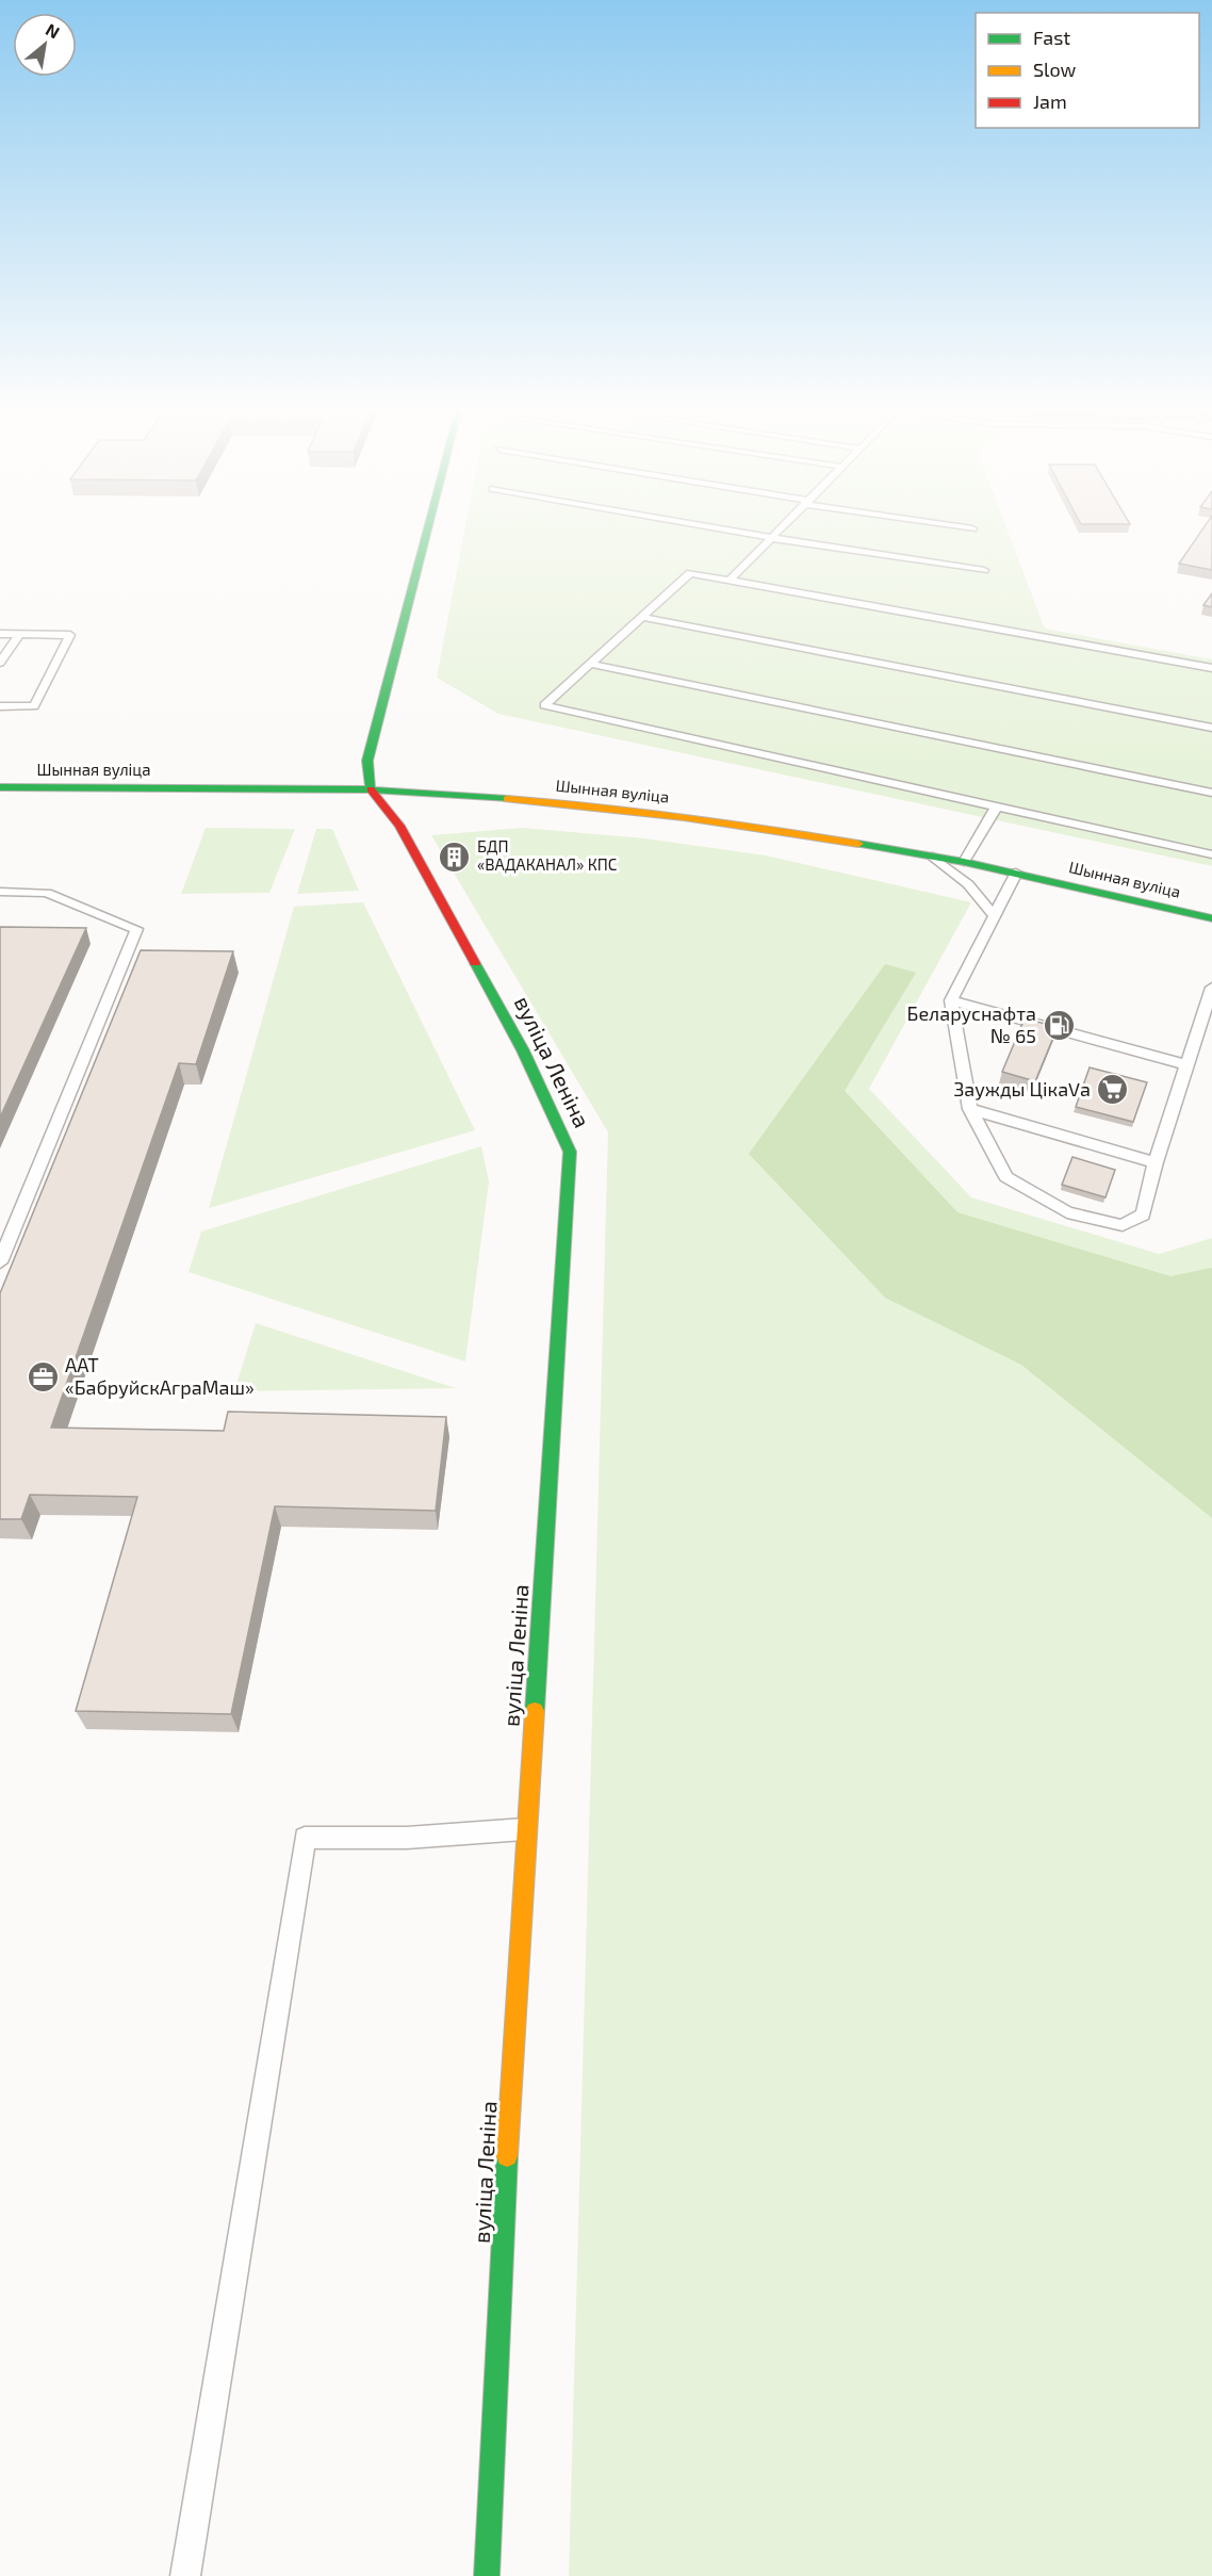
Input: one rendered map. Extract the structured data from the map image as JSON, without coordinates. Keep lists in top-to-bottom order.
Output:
{
  "streets": {
    "main road": ["Шынная вуліца", "вуліца Леніна"]
  },
  "crossings": [
    ["Шынная вуліца", "вуліца Леніна"]
  ],
  "places": {
    "building": ["БДП «ВАДАКАНАЛ» КПС"],
    "fuel station": ["Беларуснафта № 65"],
    "supermarket": ["Заужды ЦікаVа"],
    "office": ["ААТ «БабруйскАграМаш»"]
  },
  "legend": ["Fast", "Slow", "Jam"],
  "north": "top right"
}
